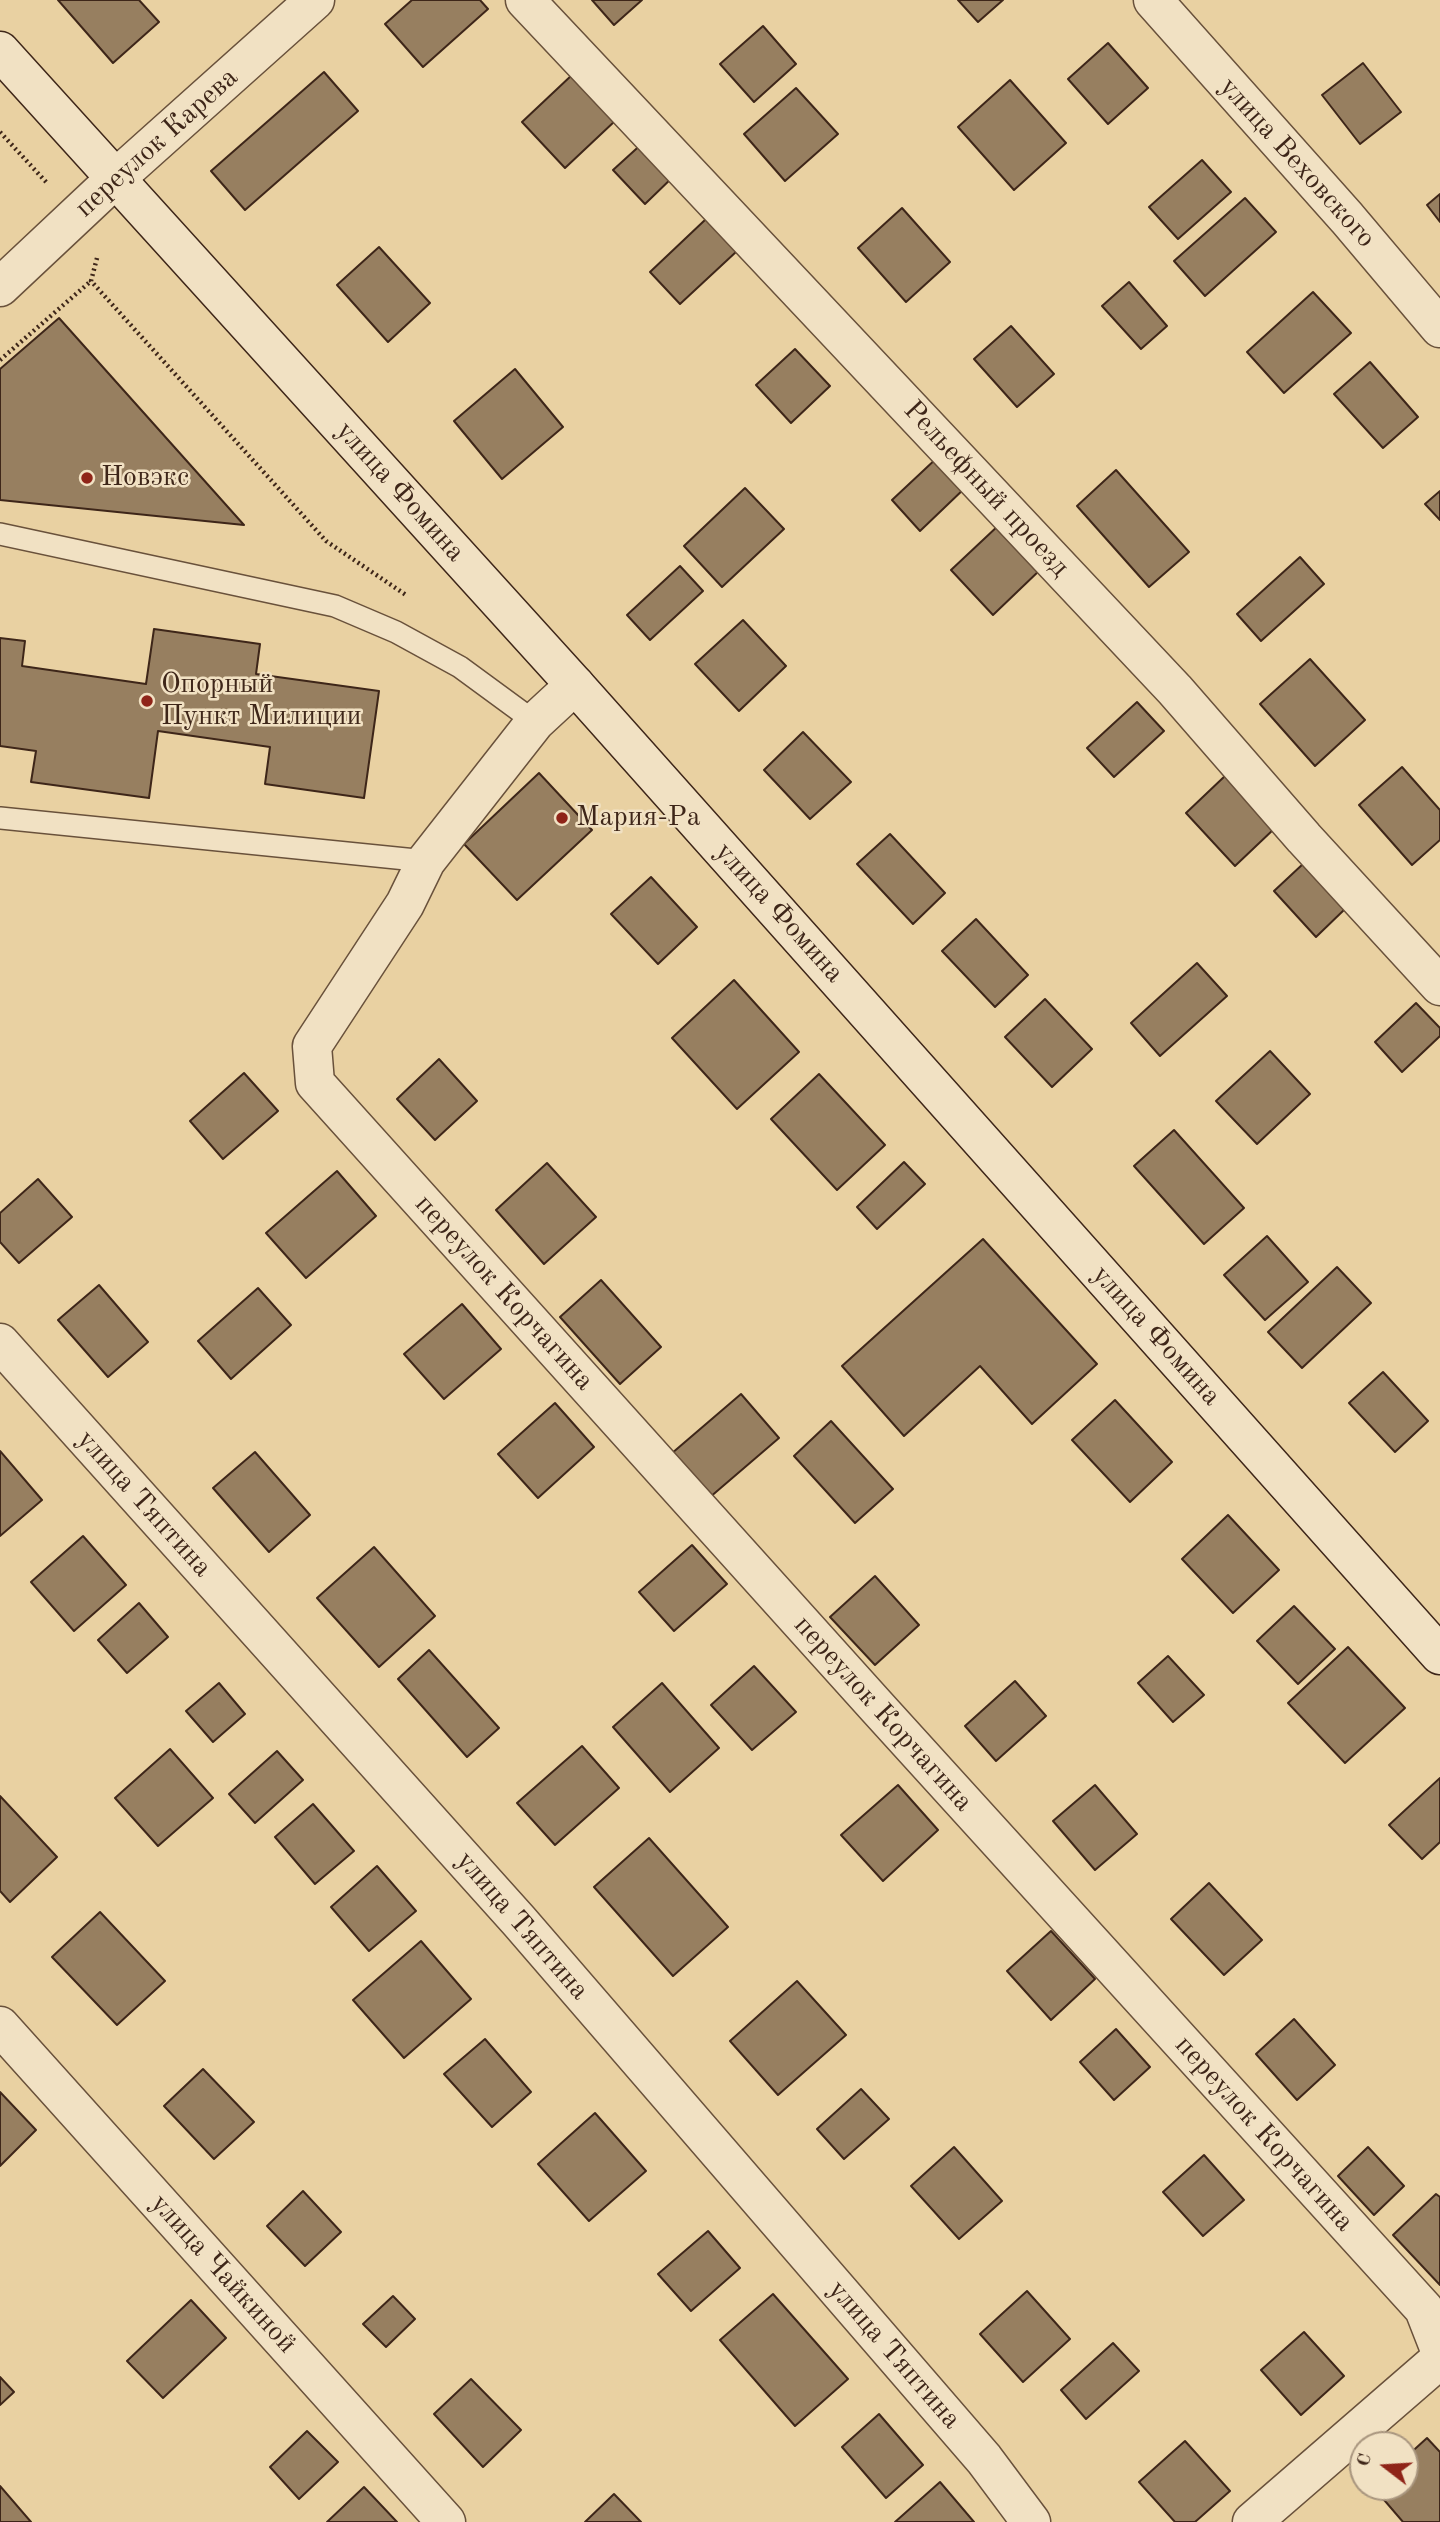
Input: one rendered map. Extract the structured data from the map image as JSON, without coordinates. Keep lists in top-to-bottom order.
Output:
{
  "streets": {
    "street": [
      "переулок Карева",
      "улица Веховского",
      "Рельефный проезд",
      "улица Фомина",
      "переулок Корчагина",
      "улица Тяптина",
      "улица Чайкиной"
    ]
  },
  "crossings": [
    ["переулок Карева", "улица Фомина"]
  ],
  "places": ["Новэкс", "Опорный Пункт Милиции", "Мария-Ра"],
  "north": "left"
}
